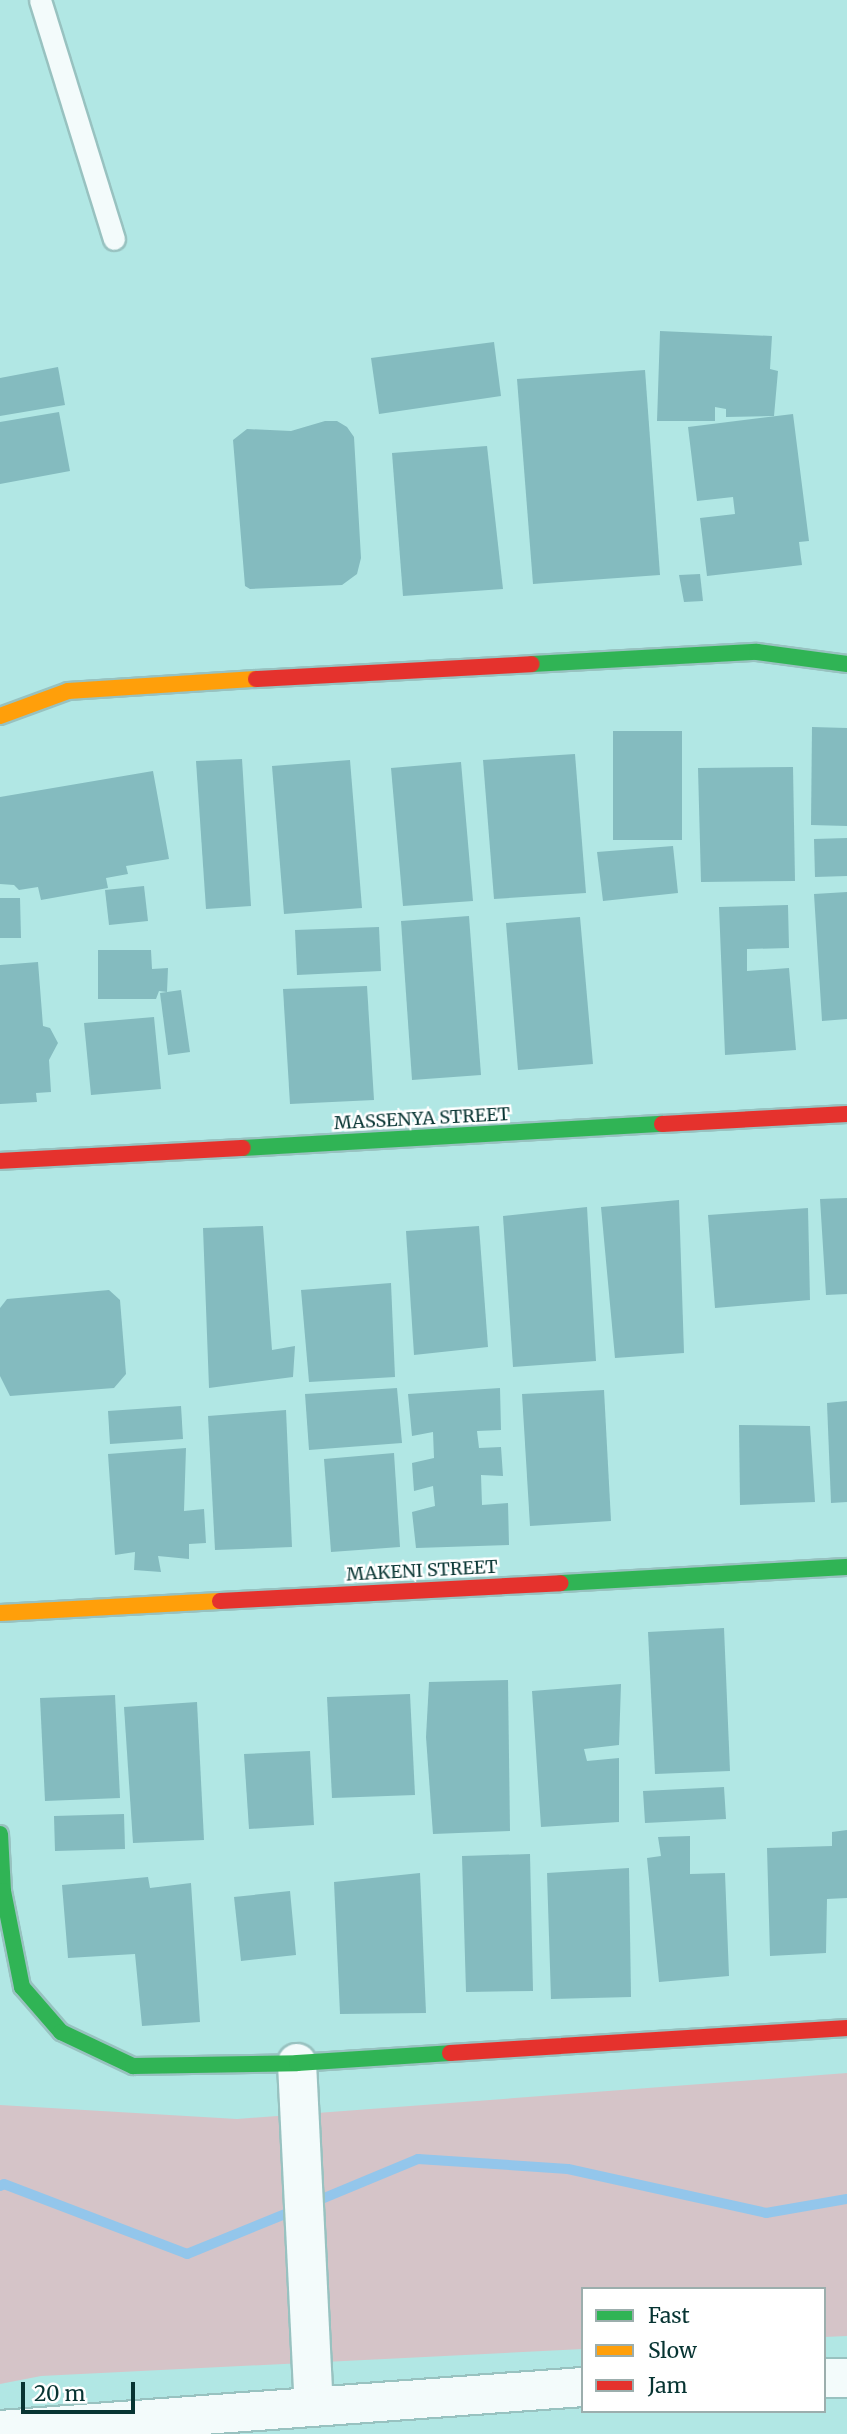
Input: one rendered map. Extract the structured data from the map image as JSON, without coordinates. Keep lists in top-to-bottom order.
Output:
{
  "streets": {
    "street": ["MASSENYA STREET", "MAKENI STREET"]
  },
  "legend": ["Fast", "Slow", "Jam"],
  "scale_bar": "20 m"
}
